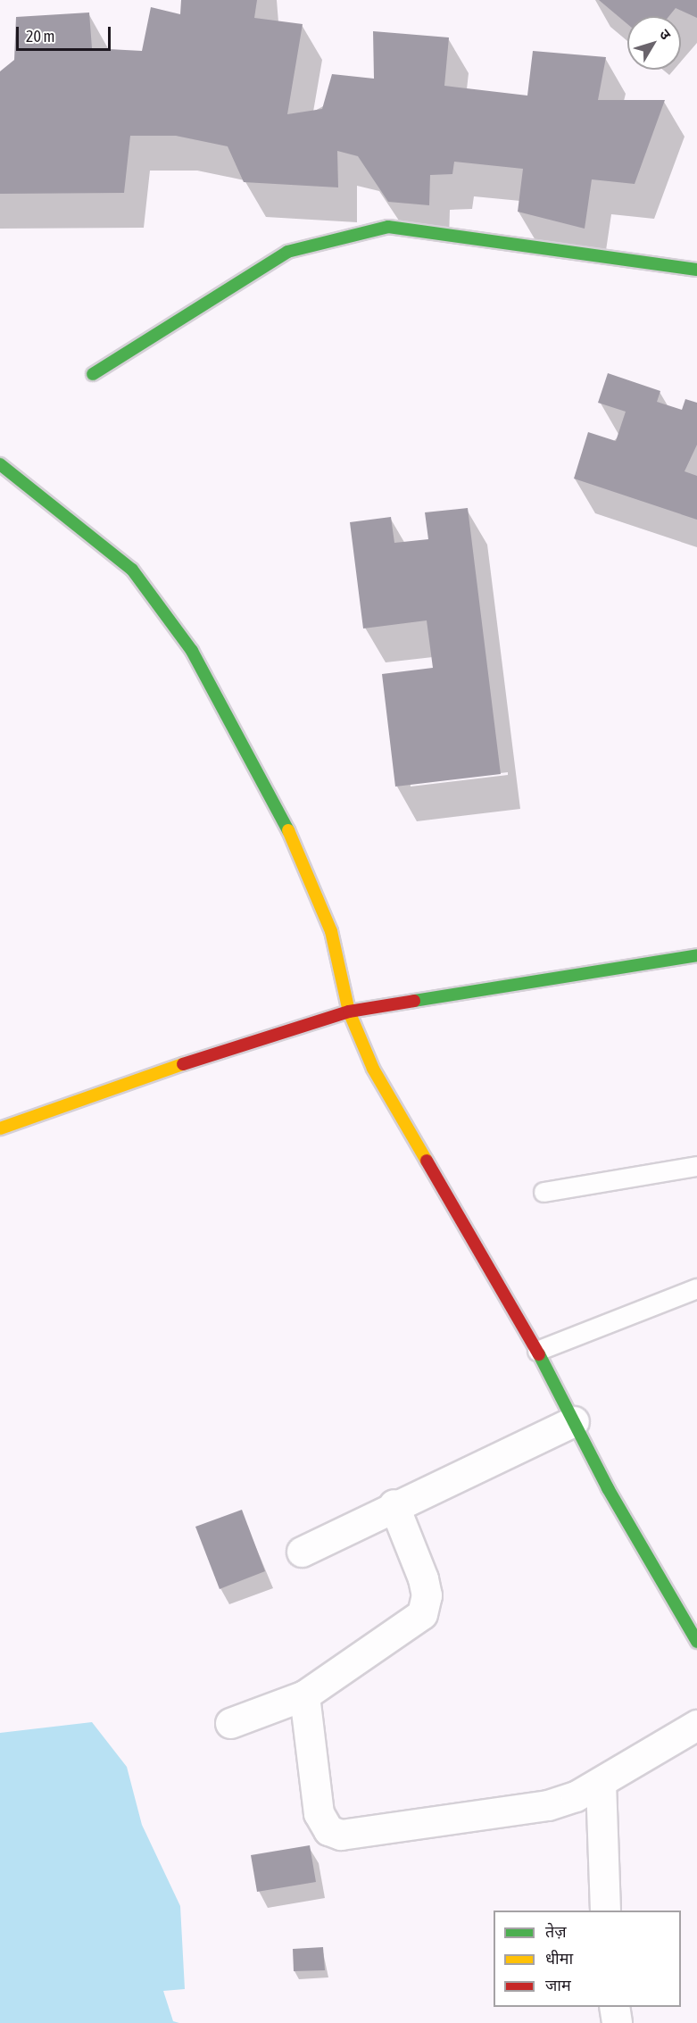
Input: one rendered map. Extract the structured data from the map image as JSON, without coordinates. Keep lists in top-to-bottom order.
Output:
{
  "legend": ["तेज़", "धीमा", "जाम"],
  "scale_bar": "20 m",
  "north": "top right"
}
